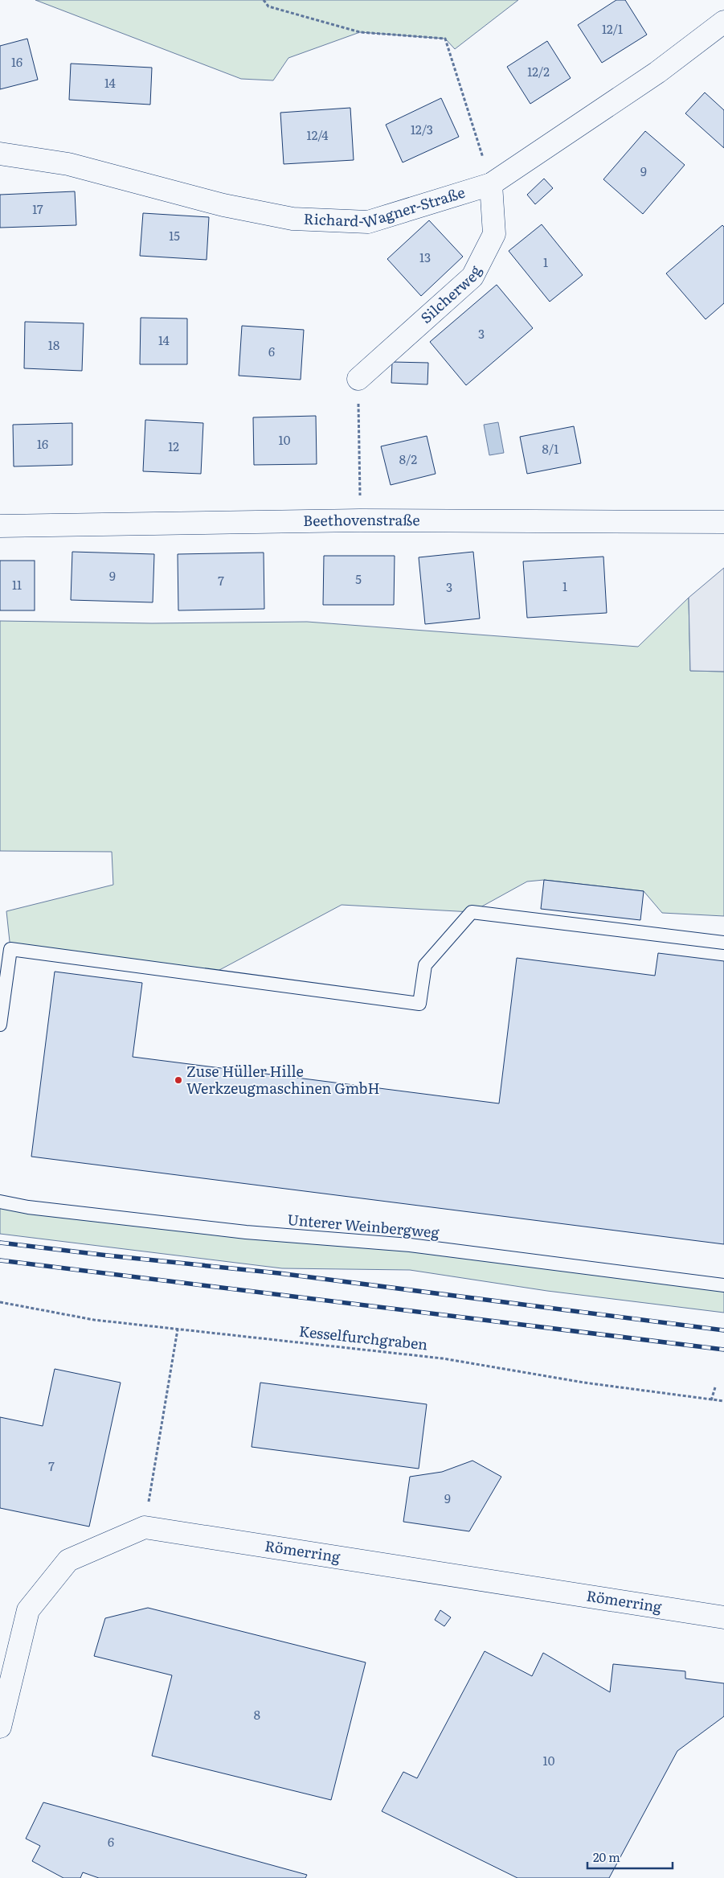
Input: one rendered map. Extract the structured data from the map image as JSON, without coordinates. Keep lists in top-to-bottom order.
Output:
{
  "streets": {
    "street": [
      "Richard-Wagner-Straße",
      "Silcherweg",
      "Beethovenstraße",
      "Römerring"
    ],
    "lane": ["Unterer Weinbergweg"],
    "path": ["Kesselfurchgraben"]
  },
  "crossings": [
    ["Richard-Wagner-Straße", "Silcherweg"]
  ],
  "places": ["Zuse Hüller Hille Werkzeugmaschinen GmbH"],
  "house_numbers": [
    "12/1",
    "16",
    "12/2",
    "14",
    "12/3",
    "12/4",
    "9",
    "17",
    "15",
    "13",
    "1",
    "3",
    "14",
    "18",
    "6",
    "10",
    "16",
    "12",
    "8/1",
    "8/2",
    "9",
    "5",
    "7",
    "11",
    "1",
    "3",
    "7",
    "9",
    "8",
    "10",
    "6"
  ],
  "scale_bar": "20 m"
}
